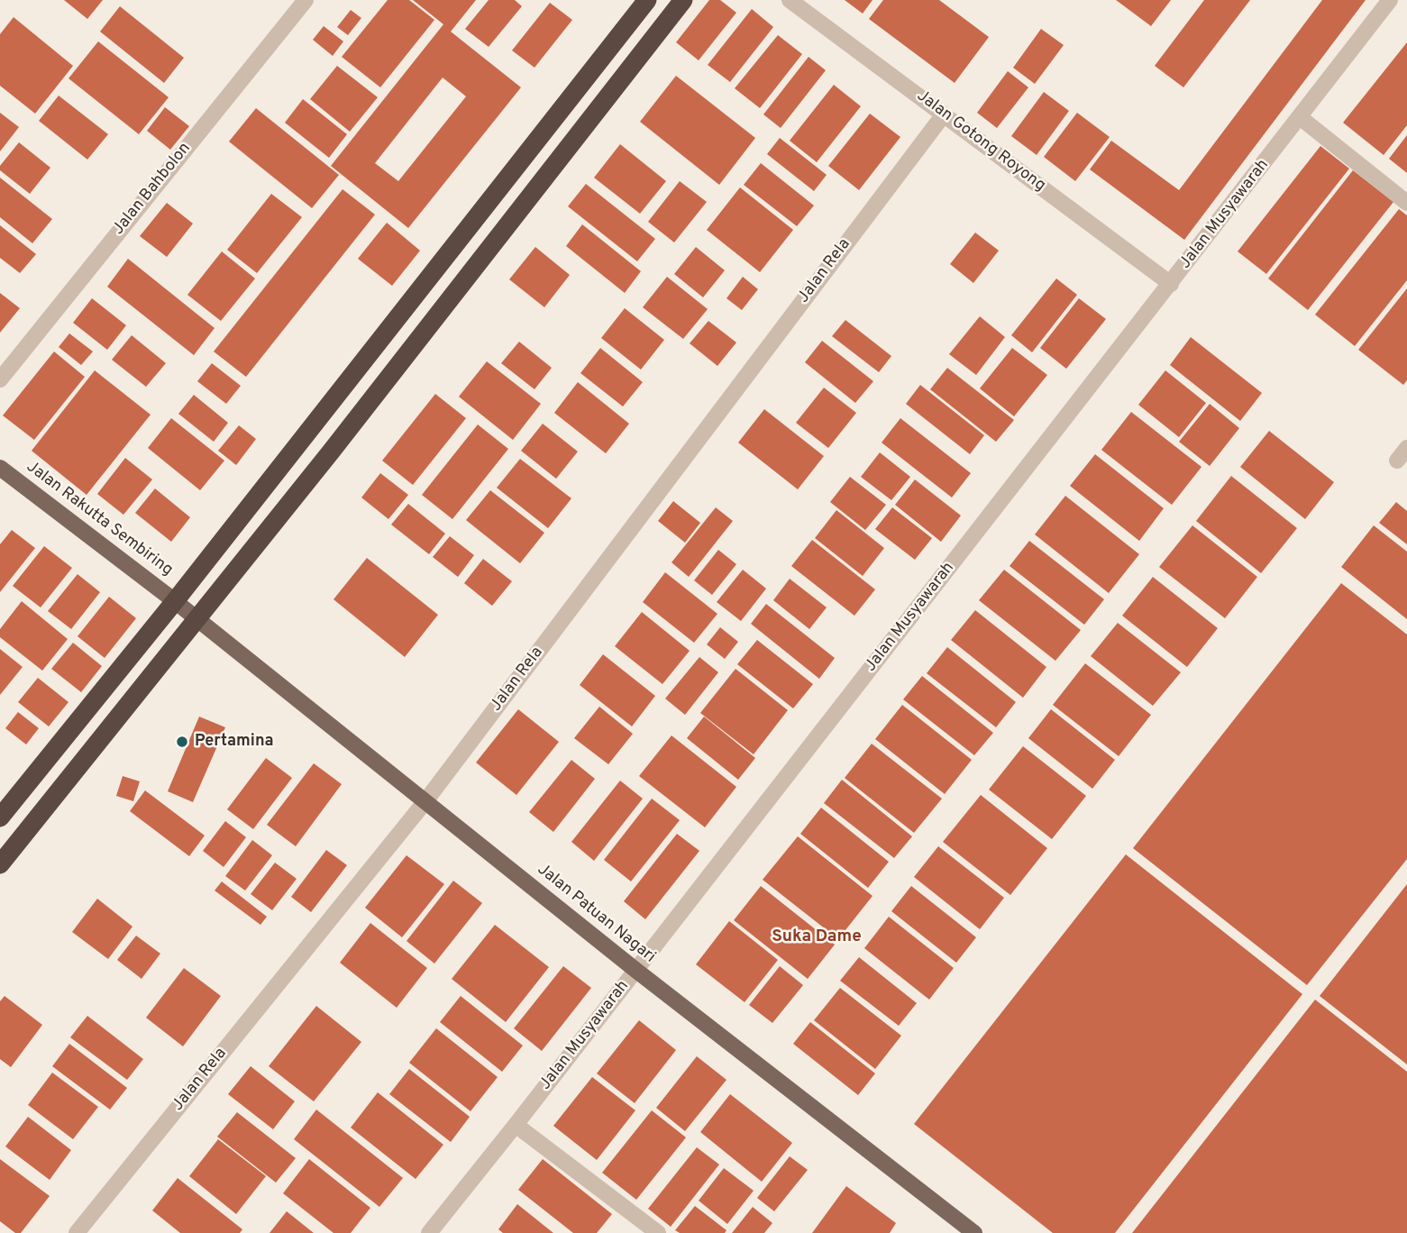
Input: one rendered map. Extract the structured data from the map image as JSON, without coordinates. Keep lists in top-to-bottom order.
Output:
{
  "streets": {
    "main road": ["Jalan Rakutta Sembiring", "Jalan Patuan Nagari"],
    "street": [
      "Jalan Gotong Royong",
      "Jalan Bahbolon",
      "Jalan Musyawarah",
      "Jalan Rela"
    ]
  },
  "crossings": [
    ["Jalan Gotong Royong", "Jalan Musyawarah"],
    ["Jalan Gotong Royong", "Jalan Rela"],
    ["Jalan Musyawarah", "Jalan Patuan Nagari"],
    ["Jalan Rela", "Jalan Patuan Nagari"],
    ["Jalan Rakutta Sembiring", "Jalan Patuan Nagari"]
  ],
  "districts": ["Suka Dame"],
  "places": ["Pertamina"]
}
